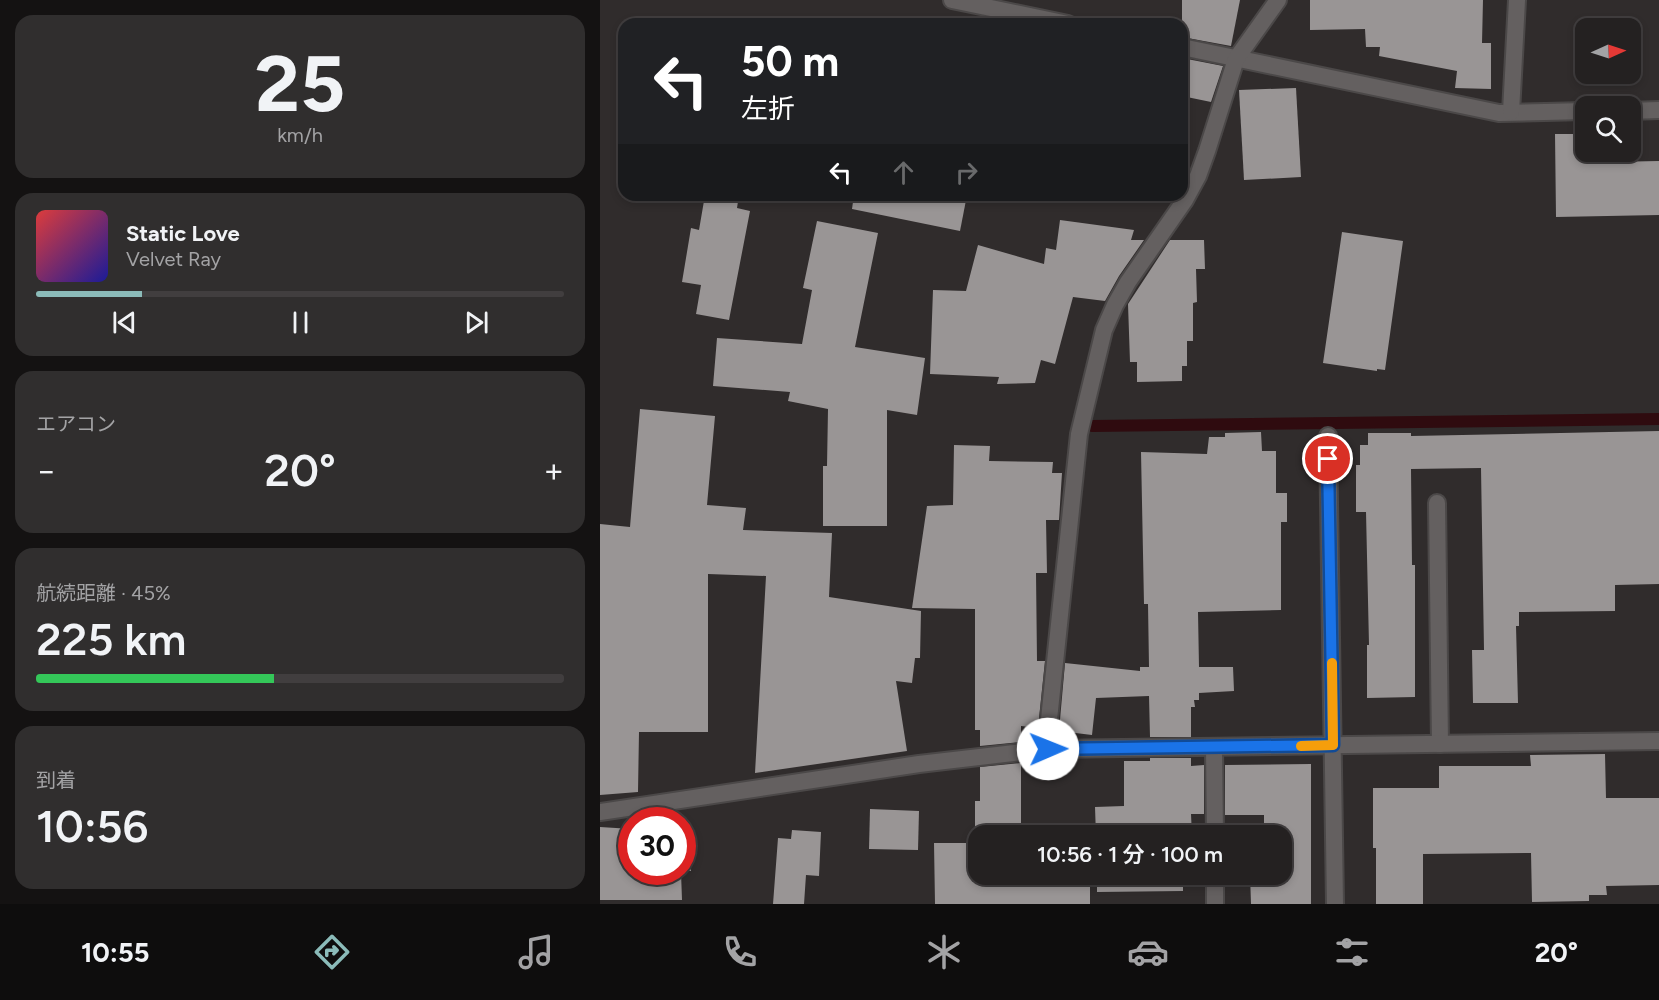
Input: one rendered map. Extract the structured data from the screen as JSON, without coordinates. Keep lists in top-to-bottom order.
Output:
{
  "north": "right",
  "page": {
    "tile": [
      ["25", "km/h"],
      "エアコン",
      ["航続距離 · 45%", "225 km"],
      ["到着", "10:56"]
    ],
    "turn": ["50 m", "左折"],
    "song": ["Static Love", "Velvet Ray"],
    "heat": ["−", "20°", "+"],
    "limit": "30",
    "trip": "10:56 · 1 分 · 100 m",
    "tabs": ["10:55", "20°"]
  }
}
